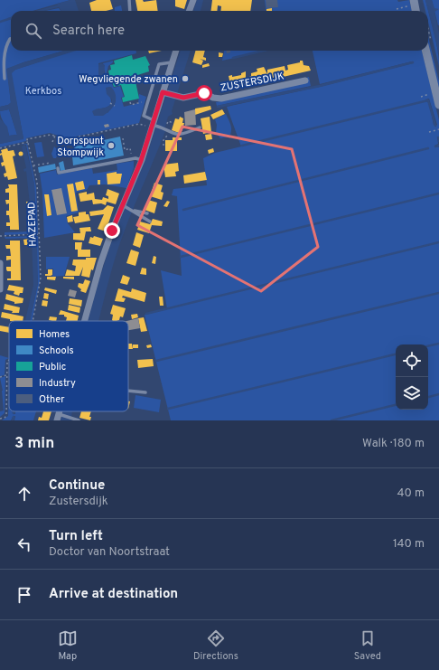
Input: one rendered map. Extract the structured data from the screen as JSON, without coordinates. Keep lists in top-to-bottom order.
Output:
{
  "streets": {
    "street": ["ZUSTERSDIJK"],
    "path": ["HAZEPAD"]
  },
  "parks": ["Kerkbos"],
  "places": ["Wegvliegende zwanen", "Dorpspunt Stompwijk"],
  "legend": [
    "Homes",
    "Schools",
    "Public",
    "Industry",
    "Other"
  ],
  "page": {
    "search": "Search here",
    "heading": ["3 min", "Walk · 180 m"],
    "list": [
      ["Continue", "Zustersdijk", "40 m"],
      ["Turn left", "Doctor van Noortstraat", "140 m"],
      "Arrive at destination"
    ],
    "nav": ["Map", "Directions", "Saved"]
  }
}
